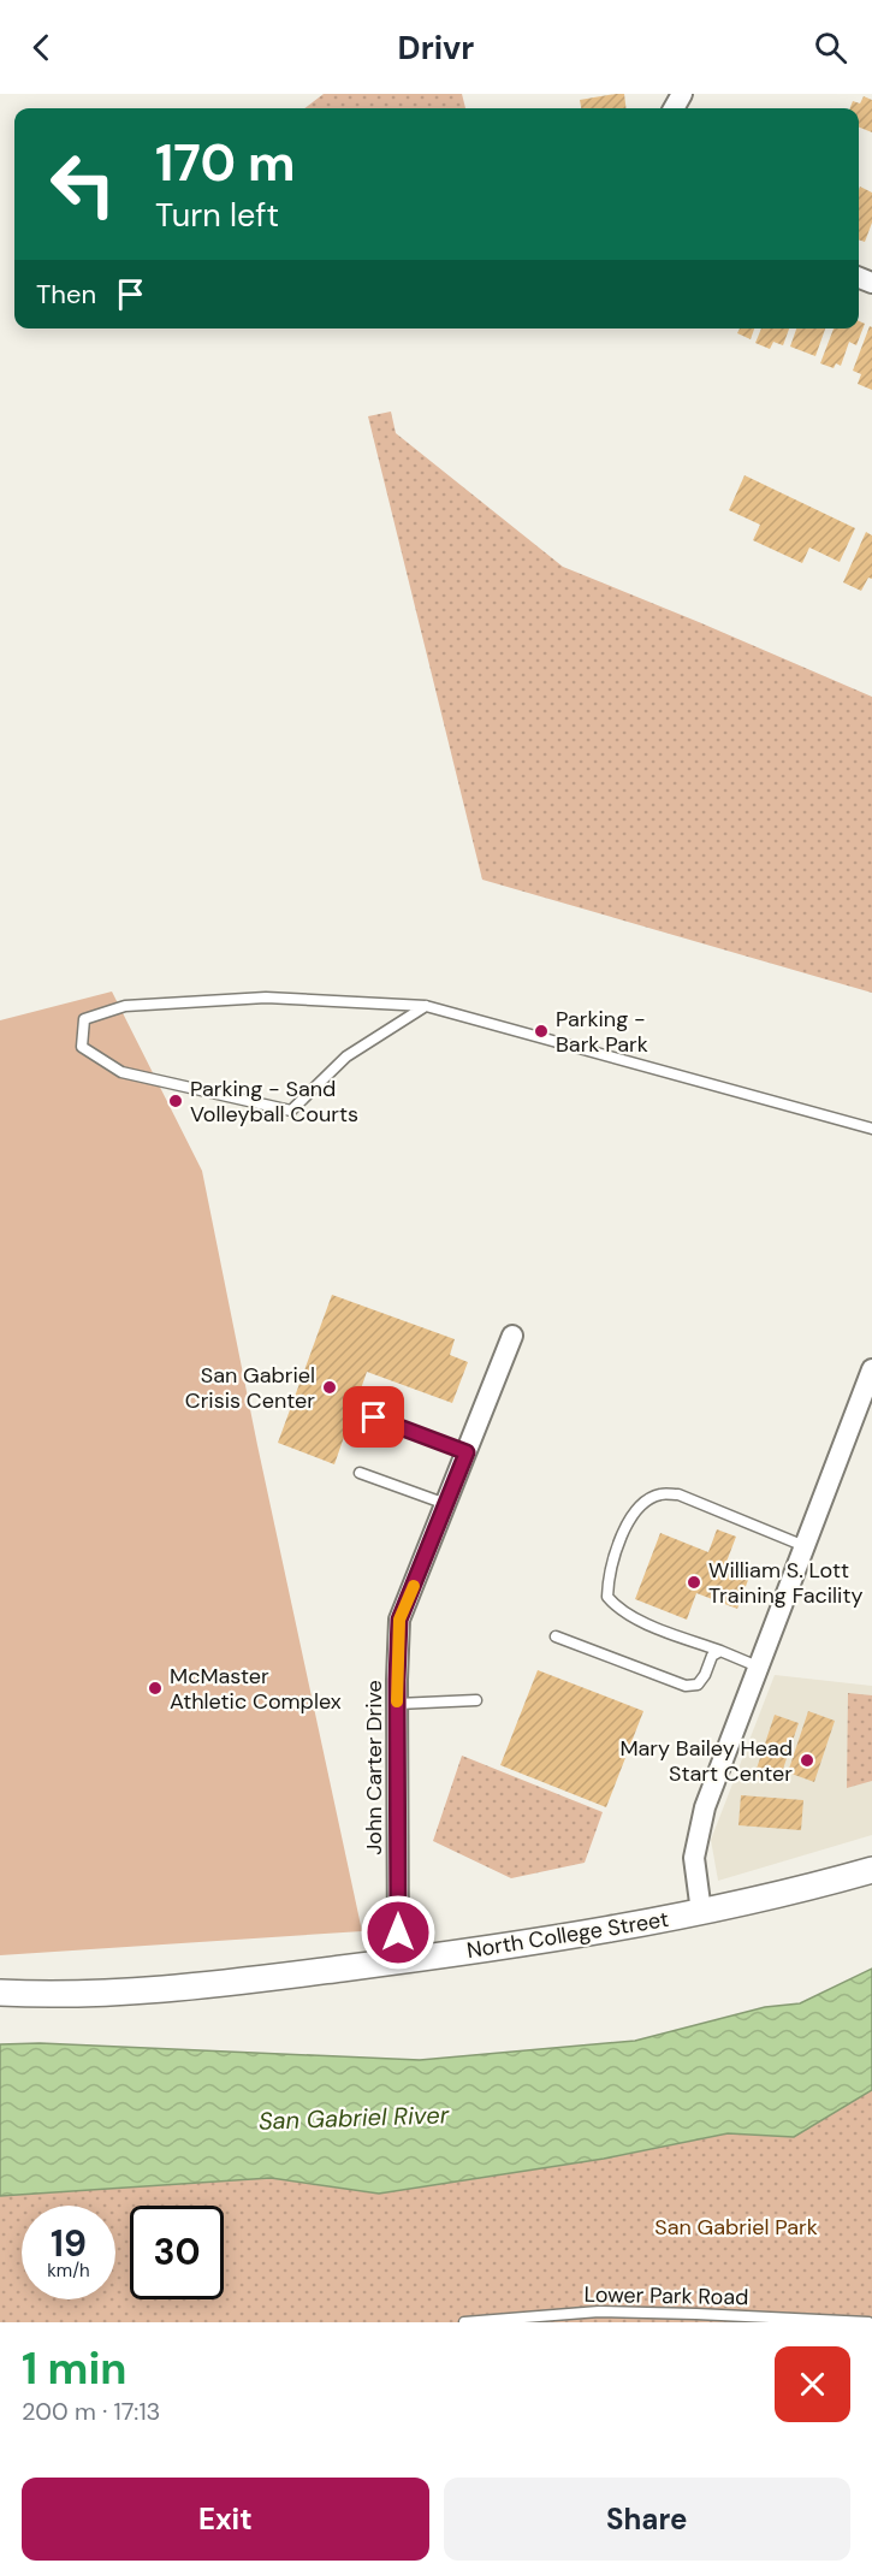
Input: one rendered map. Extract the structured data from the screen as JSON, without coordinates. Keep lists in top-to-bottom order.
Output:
{
  "streets": {
    "street": ["John Carter Drive", "North College Street"],
    "lane": ["Lower Park Road"]
  },
  "crossings": [
    ["John Carter Drive", "North College Street"]
  ],
  "water": ["San Gabriel River"],
  "parks": ["San Gabriel Park"],
  "places": [
    "Parking - Bark Park",
    "Parking - Sand Volleyball Courts",
    "San Gabriel Crisis Center",
    "William S. Lott Training Facility",
    "McMaster Athletic Complex",
    "Mary Bailey Head Start Center"
  ],
  "page": {
    "header": "Drivr",
    "turn": ["170 m", "Turn left"],
    "then": "Then",
    "speed": "19 km/h",
    "limit": "30",
    "heading": ["1 min", "200 m · 17:13"],
    "buttons": ["Exit", "Share"]
  }
}
